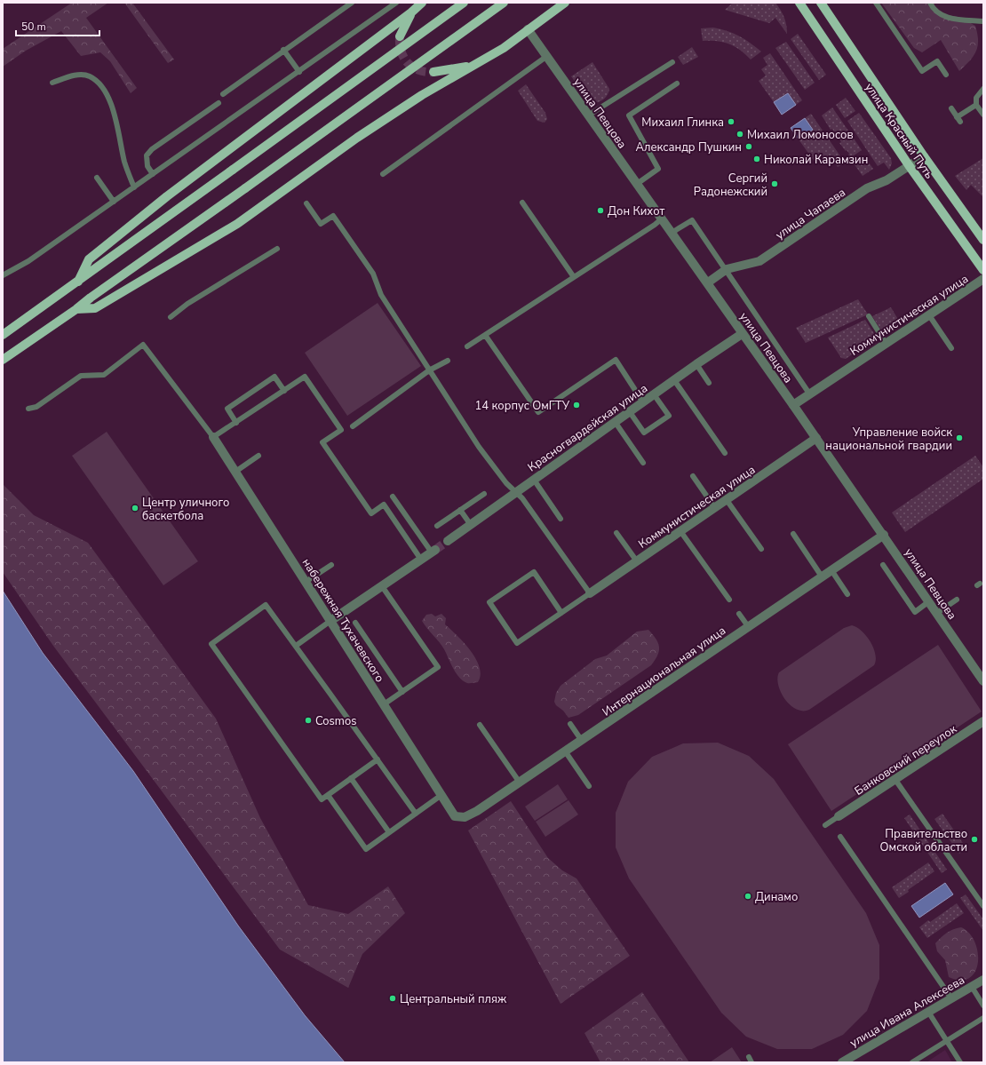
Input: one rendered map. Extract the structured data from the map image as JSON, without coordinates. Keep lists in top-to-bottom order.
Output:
{
  "streets": {
    "main road": ["улица Красный Путь"],
    "street": [
      "улица Певцова",
      "улица Чапаева",
      "Коммунистическая улица",
      "Красногвардейская улица",
      "набережная Тухачевского",
      "Интернациональная улица",
      "Банковский переулок",
      "улица Ивана Алексеева"
    ]
  },
  "crossings": [
    ["улица Певцова", "улица Чапаева"],
    ["улица Певцова", "Коммунистическая улица"],
    ["улица Певцова", "Красногвардейская улица"],
    ["улица Певцова", "Интернациональная улица"],
    ["улица Красный Путь", "улица Чапаева"],
    ["набережная Тухачевского", "Интернациональная улица"]
  ],
  "places": [
    "Михаил Глинка",
    "Михаил Ломоносов",
    "Александр Пушкин",
    "Николай Карамзин",
    "Сергий Радонежский",
    "Дон Кихот",
    "14 корпус ОмГТУ",
    "Управление войск национальной гвардии",
    "Центр уличного баскетбола",
    "Cosmos",
    "Правительство Омской области",
    "Динамо",
    "Центральный пляж"
  ],
  "scale_bar": "50 m"
}
